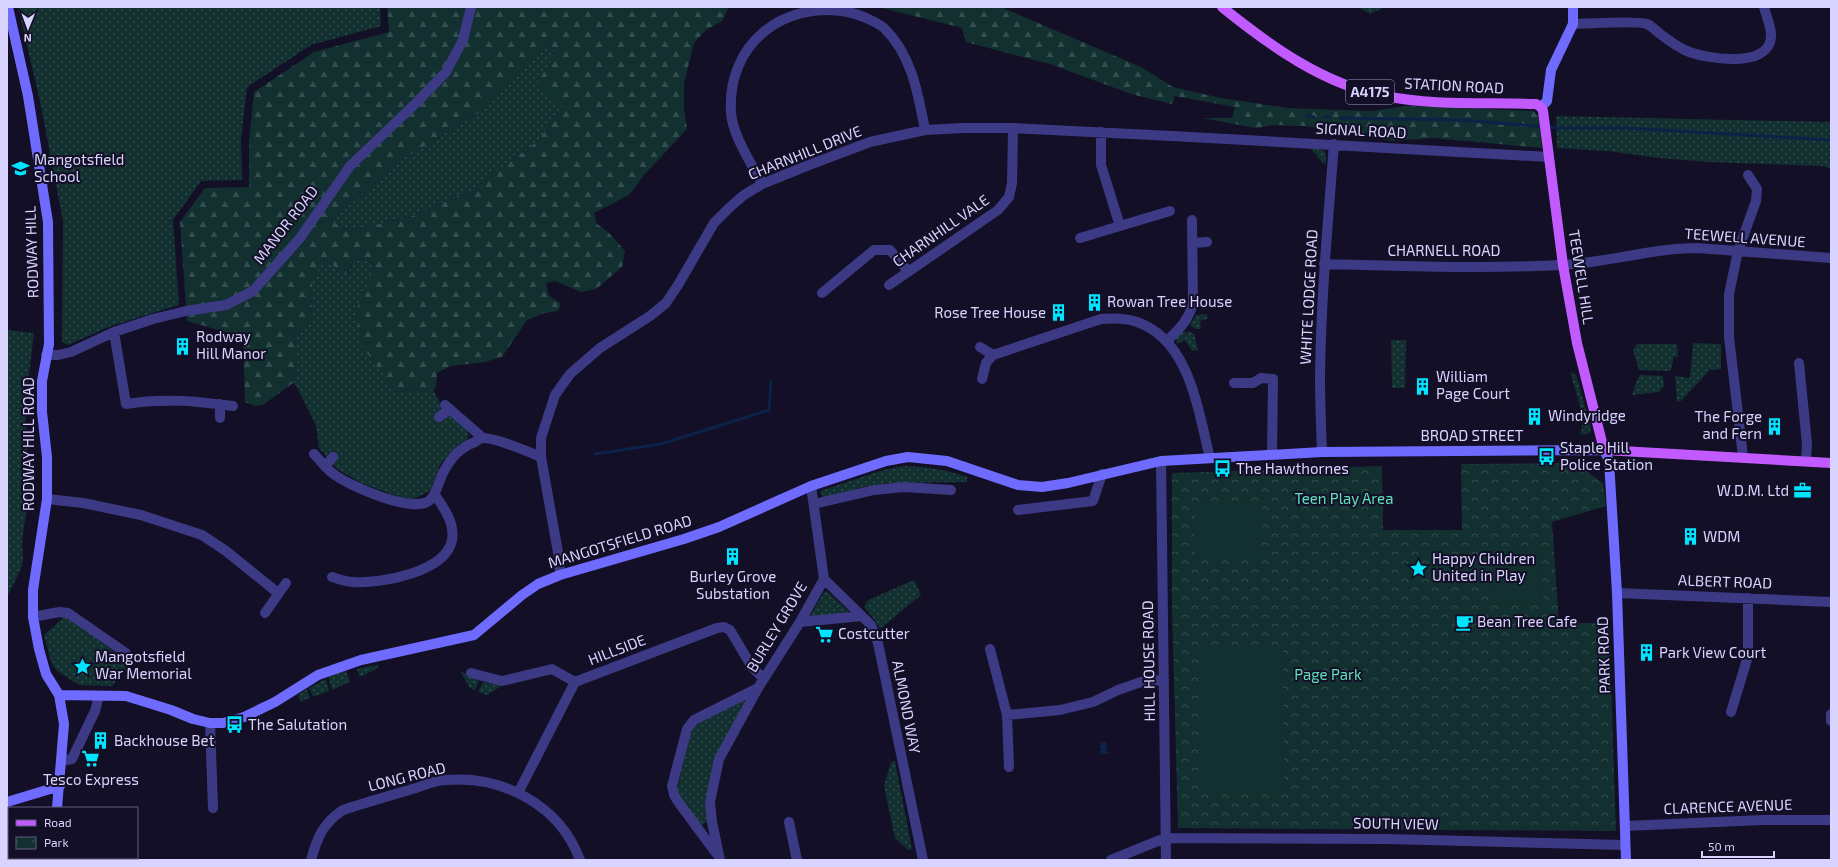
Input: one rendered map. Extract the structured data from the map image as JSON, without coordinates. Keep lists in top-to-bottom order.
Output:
{
  "streets": {
    "main road": [
      "STATION ROAD",
      "A4175",
      "RODWAY HILL",
      "TEEWELL HILL",
      "BROAD STREET",
      "RODWAY HILL ROAD",
      "MANGOTSFIELD ROAD",
      "PARK ROAD"
    ],
    "street": [
      "SIGNAL ROAD",
      "CHARNHILL DRIVE",
      "MANOR ROAD",
      "CHARNHILL VALE",
      "TEEWELL AVENUE",
      "CHARNELL ROAD",
      "WHITE LODGE ROAD",
      "ALBERT ROAD",
      "BURLEY GROVE",
      "HILLSIDE",
      "HILL HOUSE ROAD",
      "ALMOND WAY",
      "LONG ROAD",
      "CLARENCE AVENUE",
      "SOUTH VIEW"
    ]
  },
  "crossings": [
    ["STATION ROAD", "TEEWELL HILL"],
    ["SIGNAL ROAD", "CHARNHILL DRIVE"],
    ["SIGNAL ROAD", "TEEWELL HILL"],
    ["SIGNAL ROAD", "WHITE LODGE ROAD"],
    ["CHARNHILL DRIVE", "CHARNHILL VALE"],
    ["CHARNHILL DRIVE", "MANGOTSFIELD ROAD"],
    ["MANOR ROAD", "RODWAY HILL"],
    ["MANOR ROAD", "RODWAY HILL ROAD"],
    ["TEEWELL AVENUE", "CHARNELL ROAD"],
    ["TEEWELL AVENUE", "TEEWELL HILL"],
    ["CHARNELL ROAD", "TEEWELL HILL"],
    ["CHARNELL ROAD", "WHITE LODGE ROAD"],
    ["RODWAY HILL", "RODWAY HILL ROAD"],
    ["TEEWELL HILL", "BROAD STREET"],
    ["TEEWELL HILL", "PARK ROAD"],
    ["WHITE LODGE ROAD", "BROAD STREET"],
    ["BROAD STREET", "MANGOTSFIELD ROAD"],
    ["BROAD STREET", "PARK ROAD"],
    ["BROAD STREET", "HILL HOUSE ROAD"],
    ["RODWAY HILL ROAD", "MANGOTSFIELD ROAD"],
    ["MANGOTSFIELD ROAD", "BURLEY GROVE"],
    ["MANGOTSFIELD ROAD", "HILL HOUSE ROAD"],
    ["ALBERT ROAD", "PARK ROAD"],
    ["BURLEY GROVE", "HILLSIDE"],
    ["BURLEY GROVE", "ALMOND WAY"],
    ["HILLSIDE", "LONG ROAD"],
    ["PARK ROAD", "CLARENCE AVENUE"],
    ["PARK ROAD", "SOUTH VIEW"],
    ["HILL HOUSE ROAD", "SOUTH VIEW"]
  ],
  "parks": ["Teen Play Area", "Page Park"],
  "places": {
    "school or university": ["Mangotsfield School"],
    "building": [
      "Rowan Tree House",
      "Rose Tree House",
      "Rodway Hill Manor",
      "William Page Court",
      "Windyridge",
      "The Forge and Fern",
      "WDM",
      "Burley Grove Substation",
      "Park View Court",
      "Backhouse Bet"
    ],
    "bus stop": ["Staple Hill Police Station", "The Hawthornes", "The Salutation"],
    "office": ["W.D.M. Ltd"],
    "place": ["Happy Children United in Play", "Mangotsfield War Memorial"],
    "cafe": ["Bean Tree Cafe"],
    "supermarket": ["Costcutter", "Tesco Express"]
  },
  "legend": ["Road", "Park"],
  "scale_bar": "50 m",
  "north": "bottom"
}
